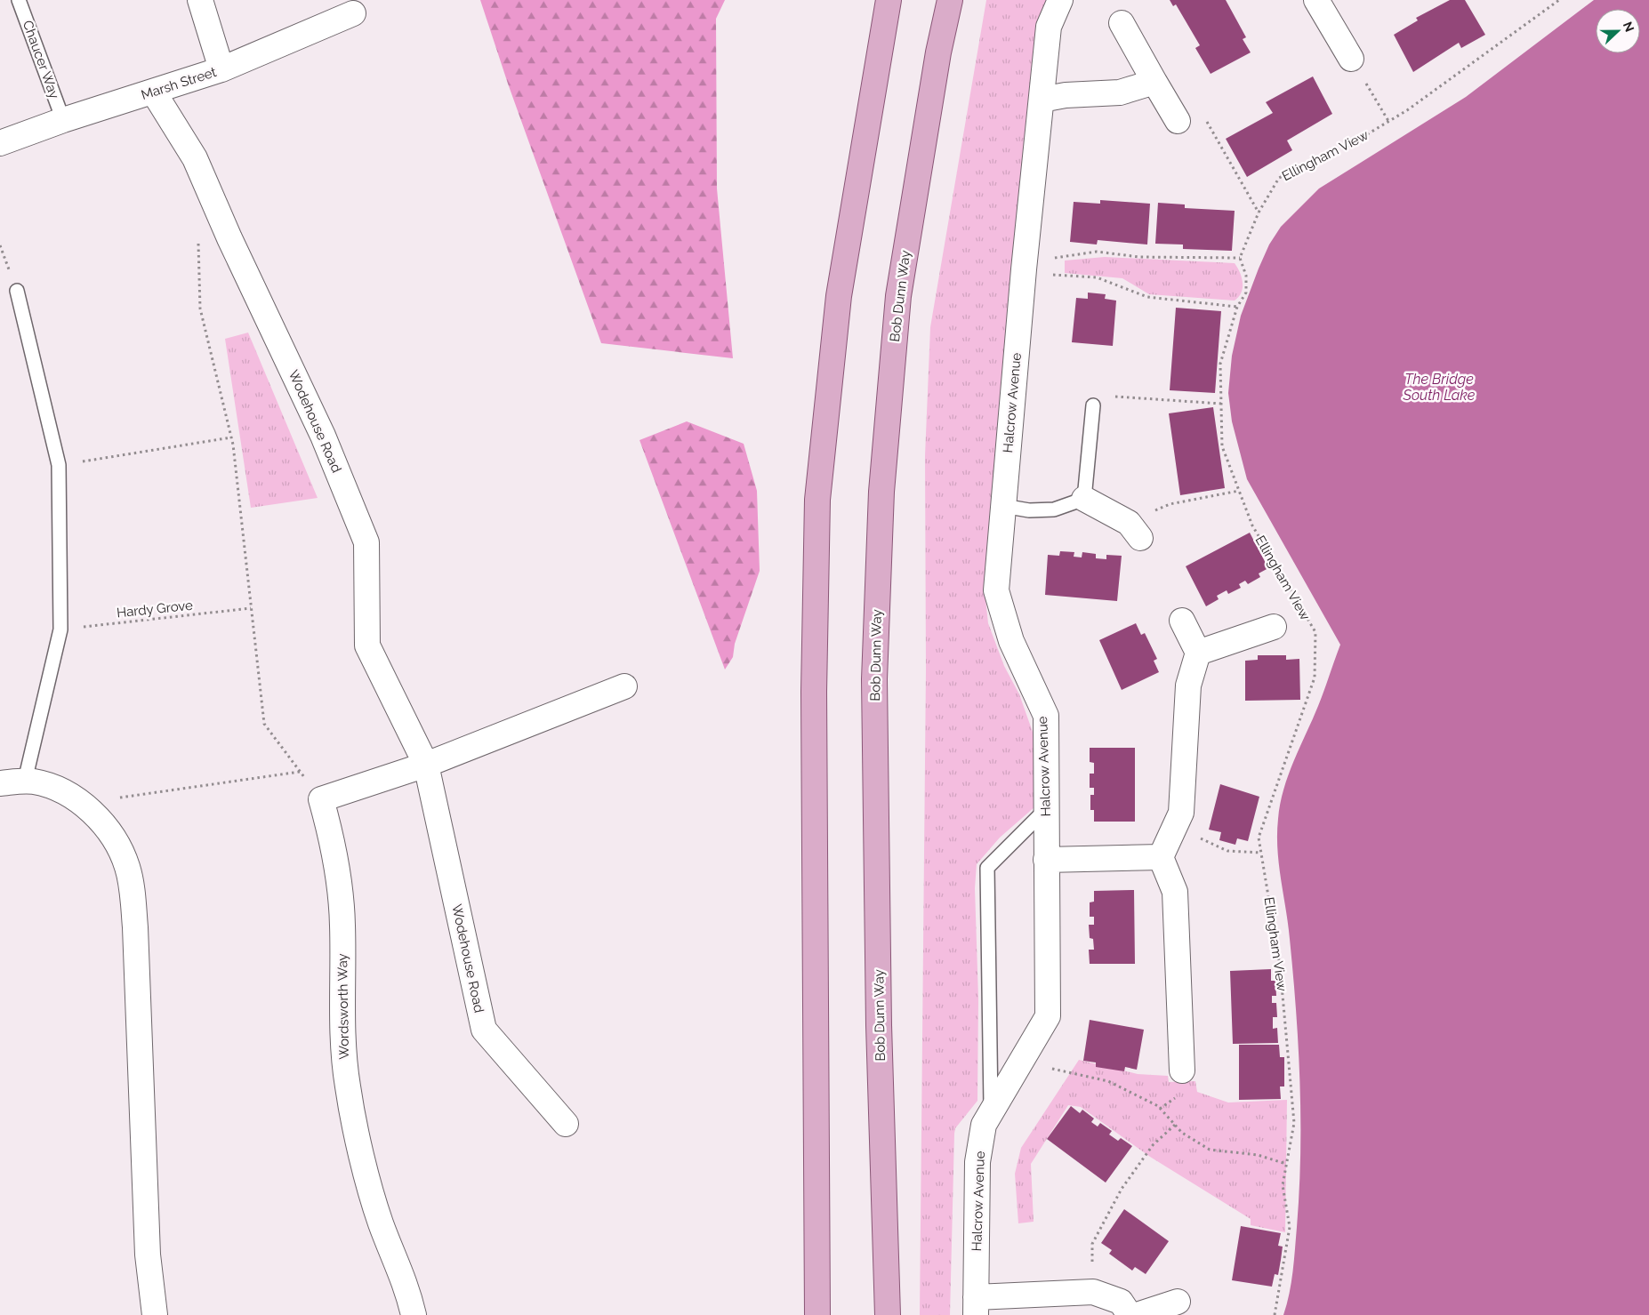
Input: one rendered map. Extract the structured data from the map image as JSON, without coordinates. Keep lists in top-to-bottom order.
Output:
{
  "streets": {
    "main road": ["Bob Dunn Way"],
    "street": [
      "Marsh Street",
      "Halcrow Avenue",
      "Wodehouse Road",
      "Wordsworth Way"
    ],
    "lane": ["Chaucer Way"],
    "path": ["Ellingham View", "Hardy Grove"]
  },
  "crossings": [
    ["Chaucer Way", "Marsh Street"],
    ["Marsh Street", "Wodehouse Road"]
  ],
  "water": ["The Bridge South Lake"],
  "north": "right"
}
